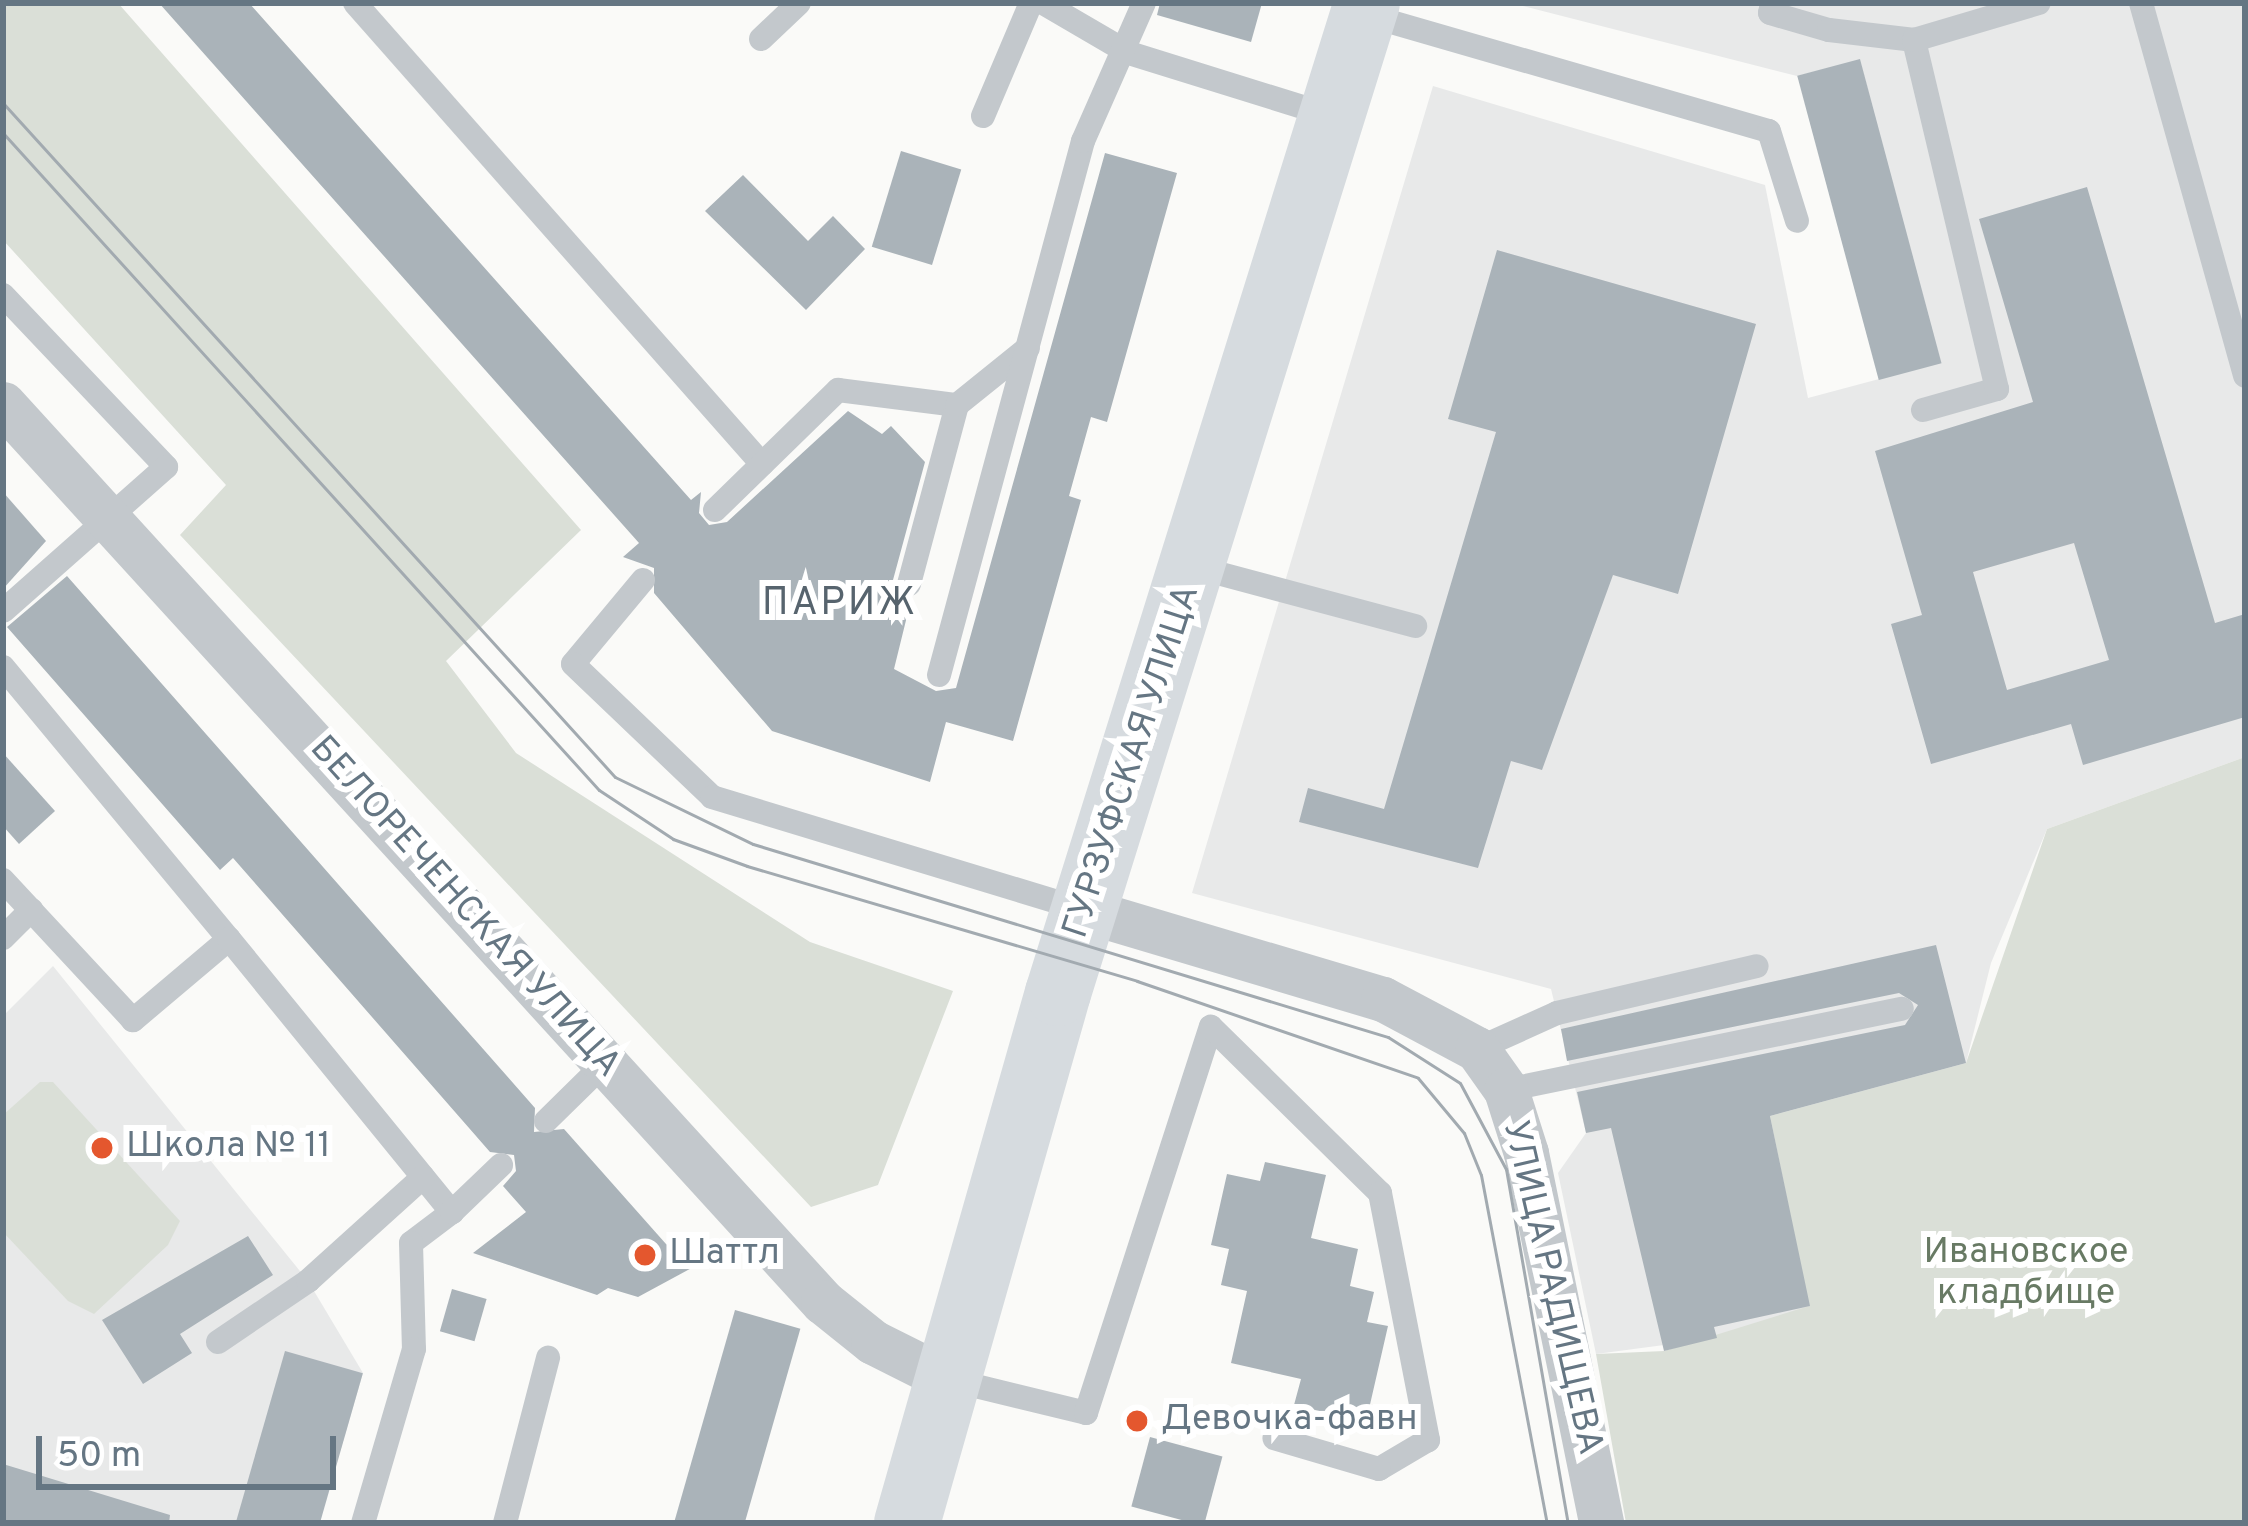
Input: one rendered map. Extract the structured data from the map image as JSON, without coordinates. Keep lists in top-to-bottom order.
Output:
{
  "streets": {
    "main road": ["ГУРЗУФСКАЯ УЛИЦА"],
    "street": ["БЕЛОРЕЧЕНСКАЯ УЛИЦА", "УЛИЦА РАДИЩЕВА"]
  },
  "crossings": [
    ["ГУРЗУФСКАЯ УЛИЦА", "БЕЛОРЕЧЕНСКАЯ УЛИЦА"],
    ["ГУРЗУФСКАЯ УЛИЦА", "УЛИЦА РАДИЩЕВА"]
  ],
  "districts": ["ПАРИЖ"],
  "parks": ["Ивановское кладбище"],
  "places": ["Школа № 11", "Шаттл", "Девочка-фавн"],
  "scale_bar": "50 m"
}
